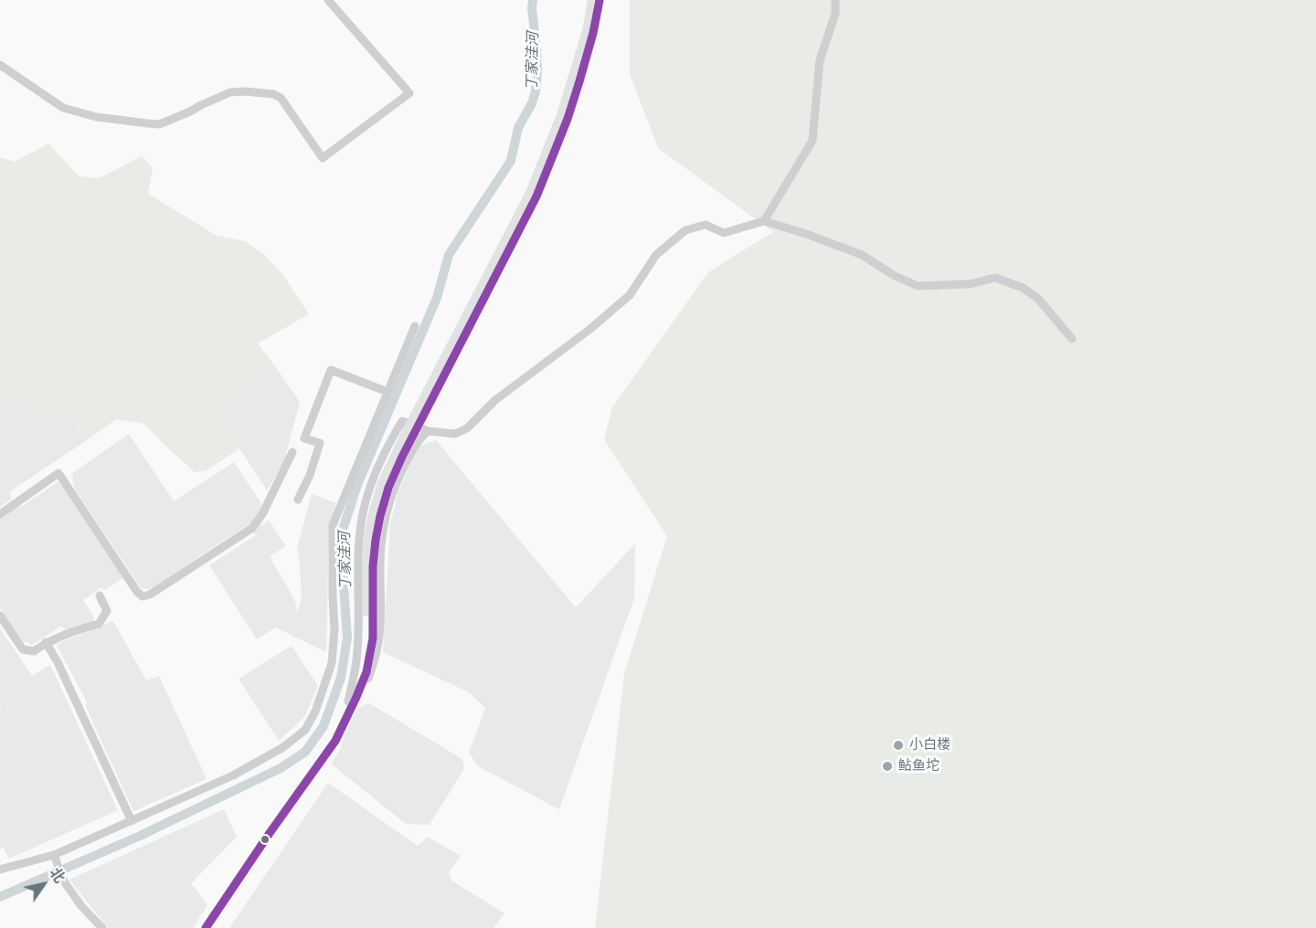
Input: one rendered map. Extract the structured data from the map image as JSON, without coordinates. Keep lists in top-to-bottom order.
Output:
{
  "water": ["丁家洼河"],
  "places": ["小白楼", "鲇鱼坨"],
  "north": "top right"
}
